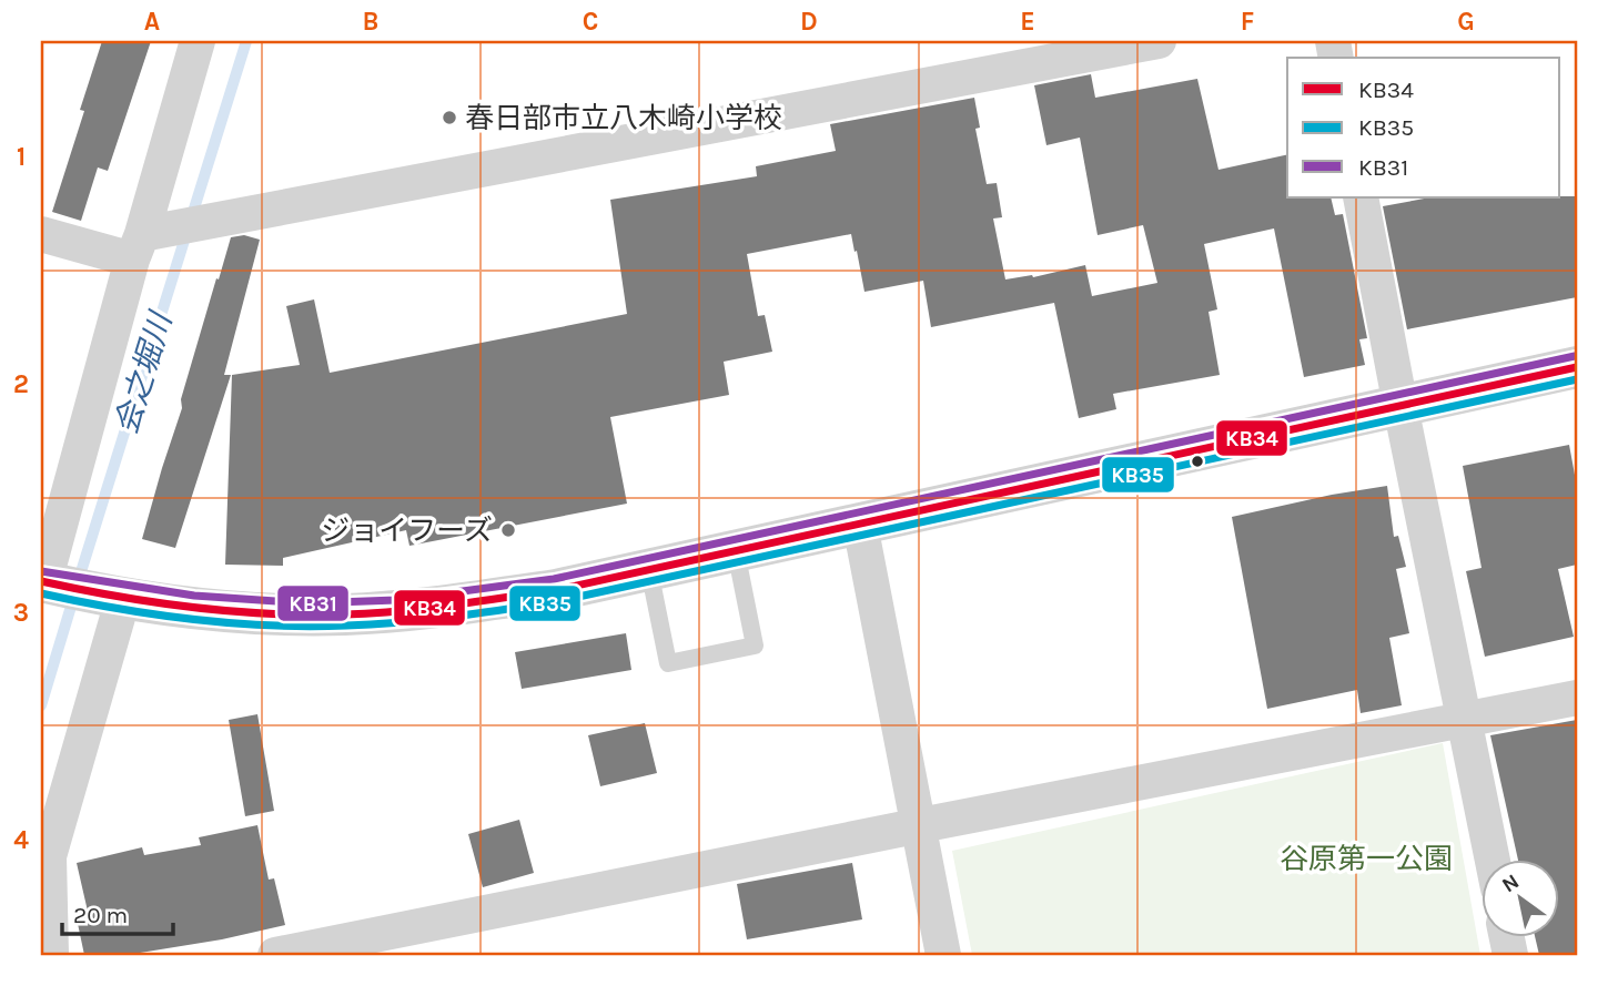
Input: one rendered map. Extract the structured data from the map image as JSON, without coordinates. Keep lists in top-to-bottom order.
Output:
{
  "water": ["会之堀川"],
  "parks": ["谷原第一公園"],
  "places": ["春日部市立八木崎小学校", "ジョイフーズ"],
  "lines": ["transit line KB31", "transit line KB34", "transit line KB35"],
  "legend": ["KB34", "KB35", "KB31"],
  "scale_bar": "20 m",
  "north": "top left",
  "grid": {
    "columns": [
      "A",
      "B",
      "C",
      "D",
      "E",
      "F",
      "G"
    ],
    "rows": [
      "1",
      "2",
      "3",
      "4"
    ]
  }
}
